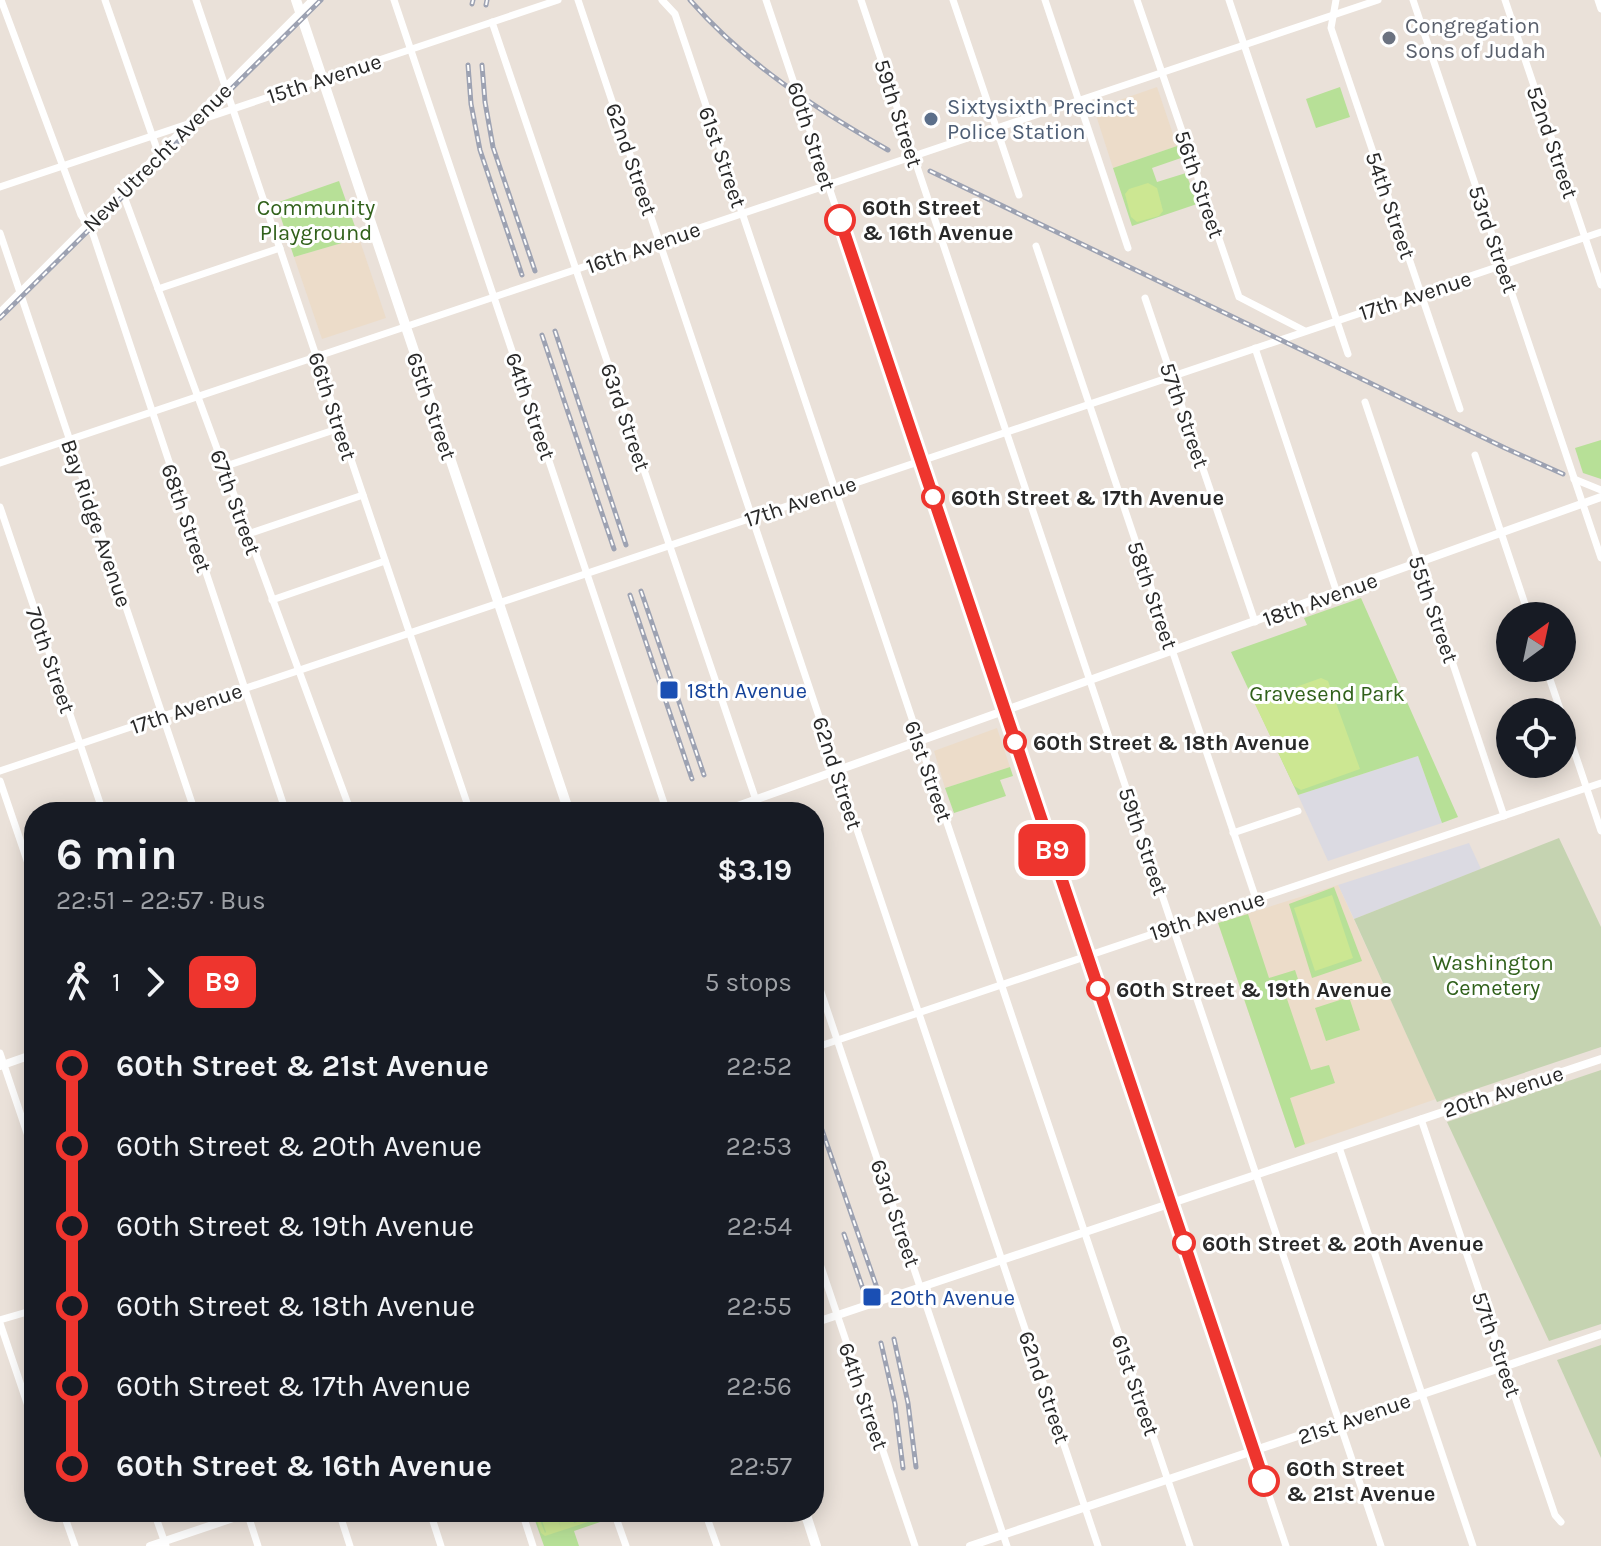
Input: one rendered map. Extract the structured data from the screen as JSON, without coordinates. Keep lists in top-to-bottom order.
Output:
{
  "streets": {
    "main road": ["65th Street"],
    "street": [
      "15th Avenue",
      "59th Street",
      "60th Street",
      "52nd Street",
      "New Utrecht Avenue",
      "61st Street",
      "62nd Street",
      "56th Street",
      "54th Street",
      "53rd Street",
      "16th Avenue",
      "17th Avenue",
      "66th Street",
      "64th Street",
      "57th Street",
      "63rd Street",
      "67th Street",
      "68th Street",
      "Bay Ridge Avenue",
      "58th Street",
      "18th Avenue",
      "55th Street",
      "70th Street",
      "19th Avenue",
      "20th Avenue",
      "21st Avenue"
    ]
  },
  "crossings": [
    ["15th Avenue", "New Utrecht Avenue"],
    ["15th Avenue", "66th Street"],
    ["15th Avenue", "65th Street"],
    ["15th Avenue", "64th Street"],
    ["15th Avenue", "63rd Street"],
    ["15th Avenue", "68th Street"],
    ["59th Street", "16th Avenue"],
    ["59th Street", "17th Avenue"],
    ["59th Street", "18th Avenue"],
    ["59th Street", "19th Avenue"],
    ["59th Street", "20th Avenue"],
    ["59th Street", "21st Avenue"],
    ["60th Street", "16th Avenue"],
    ["60th Street", "17th Avenue"],
    ["60th Street", "18th Avenue"],
    ["60th Street", "19th Avenue"],
    ["60th Street", "20th Avenue"],
    ["60th Street", "21st Avenue"],
    ["52nd Street", "17th Avenue"],
    ["New Utrecht Avenue", "66th Street"],
    ["New Utrecht Avenue", "65th Street"],
    ["New Utrecht Avenue", "67th Street"],
    ["New Utrecht Avenue", "68th Street"],
    ["New Utrecht Avenue", "Bay Ridge Avenue"],
    ["61st Street", "16th Avenue"],
    ["61st Street", "17th Avenue"],
    ["61st Street", "18th Avenue"],
    ["61st Street", "19th Avenue"],
    ["61st Street", "20th Avenue"],
    ["61st Street", "21st Avenue"],
    ["62nd Street", "16th Avenue"],
    ["62nd Street", "17th Avenue"],
    ["62nd Street", "18th Avenue"],
    ["62nd Street", "19th Avenue"],
    ["62nd Street", "20th Avenue"],
    ["62nd Street", "21st Avenue"],
    ["56th Street", "16th Avenue"],
    ["56th Street", "17th Avenue"],
    ["54th Street", "16th Avenue"],
    ["54th Street", "17th Avenue"],
    ["53rd Street", "17th Avenue"],
    ["53rd Street", "18th Avenue"],
    ["16th Avenue", "66th Street"],
    ["16th Avenue", "65th Street"],
    ["16th Avenue", "64th Street"],
    ["16th Avenue", "63rd Street"],
    ["16th Avenue", "67th Street"],
    ["16th Avenue", "68th Street"],
    ["16th Avenue", "Bay Ridge Avenue"],
    ["17th Avenue", "66th Street"],
    ["17th Avenue", "65th Street"],
    ["17th Avenue", "64th Street"],
    ["17th Avenue", "57th Street"],
    ["17th Avenue", "63rd Street"],
    ["17th Avenue", "67th Street"],
    ["17th Avenue", "68th Street"],
    ["17th Avenue", "Bay Ridge Avenue"],
    ["17th Avenue", "58th Street"],
    ["17th Avenue", "70th Street"],
    ["64th Street", "20th Avenue"],
    ["57th Street", "18th Avenue"],
    ["57th Street", "20th Avenue"],
    ["57th Street", "21st Avenue"],
    ["63rd Street", "18th Avenue"],
    ["63rd Street", "19th Avenue"],
    ["63rd Street", "20th Avenue"],
    ["63rd Street", "21st Avenue"],
    ["58th Street", "18th Avenue"],
    ["58th Street", "19th Avenue"],
    ["18th Avenue", "55th Street"],
    ["55th Street", "19th Avenue"]
  ],
  "parks": ["Community Playground", "Gravesend Park", "Washington Cemetery"],
  "places": {
    "other": [
      "Congregation Sons of Judah",
      "Sixtysixth Precinct Police Station",
      "60th Street & 16th Avenue",
      "60th Street & 17th Avenue",
      "60th Street & 18th Avenue",
      "60th Street & 19th Avenue",
      "60th Street & 20th Avenue",
      "60th Street & 21st Avenue"
    ],
    "transit": ["18th Avenue", "20th Avenue"]
  },
  "lines": ["bus line B9"],
  "north": "top right",
  "page": {
    "on_map": "B9",
    "heading": ["6 min", "22:51 – 22:57 · Bus", "$3.19"],
    "legs": ["1", "B9", "5 stops"],
    "list": [
      {
        "name": "60th Street & 21st Avenue",
        "value": "22:52"
      },
      {
        "name": "60th Street & 20th Avenue",
        "value": "22:53"
      },
      {
        "name": "60th Street & 19th Avenue",
        "value": "22:54"
      },
      {
        "name": "60th Street & 18th Avenue",
        "value": "22:55"
      },
      {
        "name": "60th Street & 17th Avenue",
        "value": "22:56"
      },
      {
        "name": "60th Street & 16th Avenue",
        "value": "22:57"
      }
    ]
  }
}
